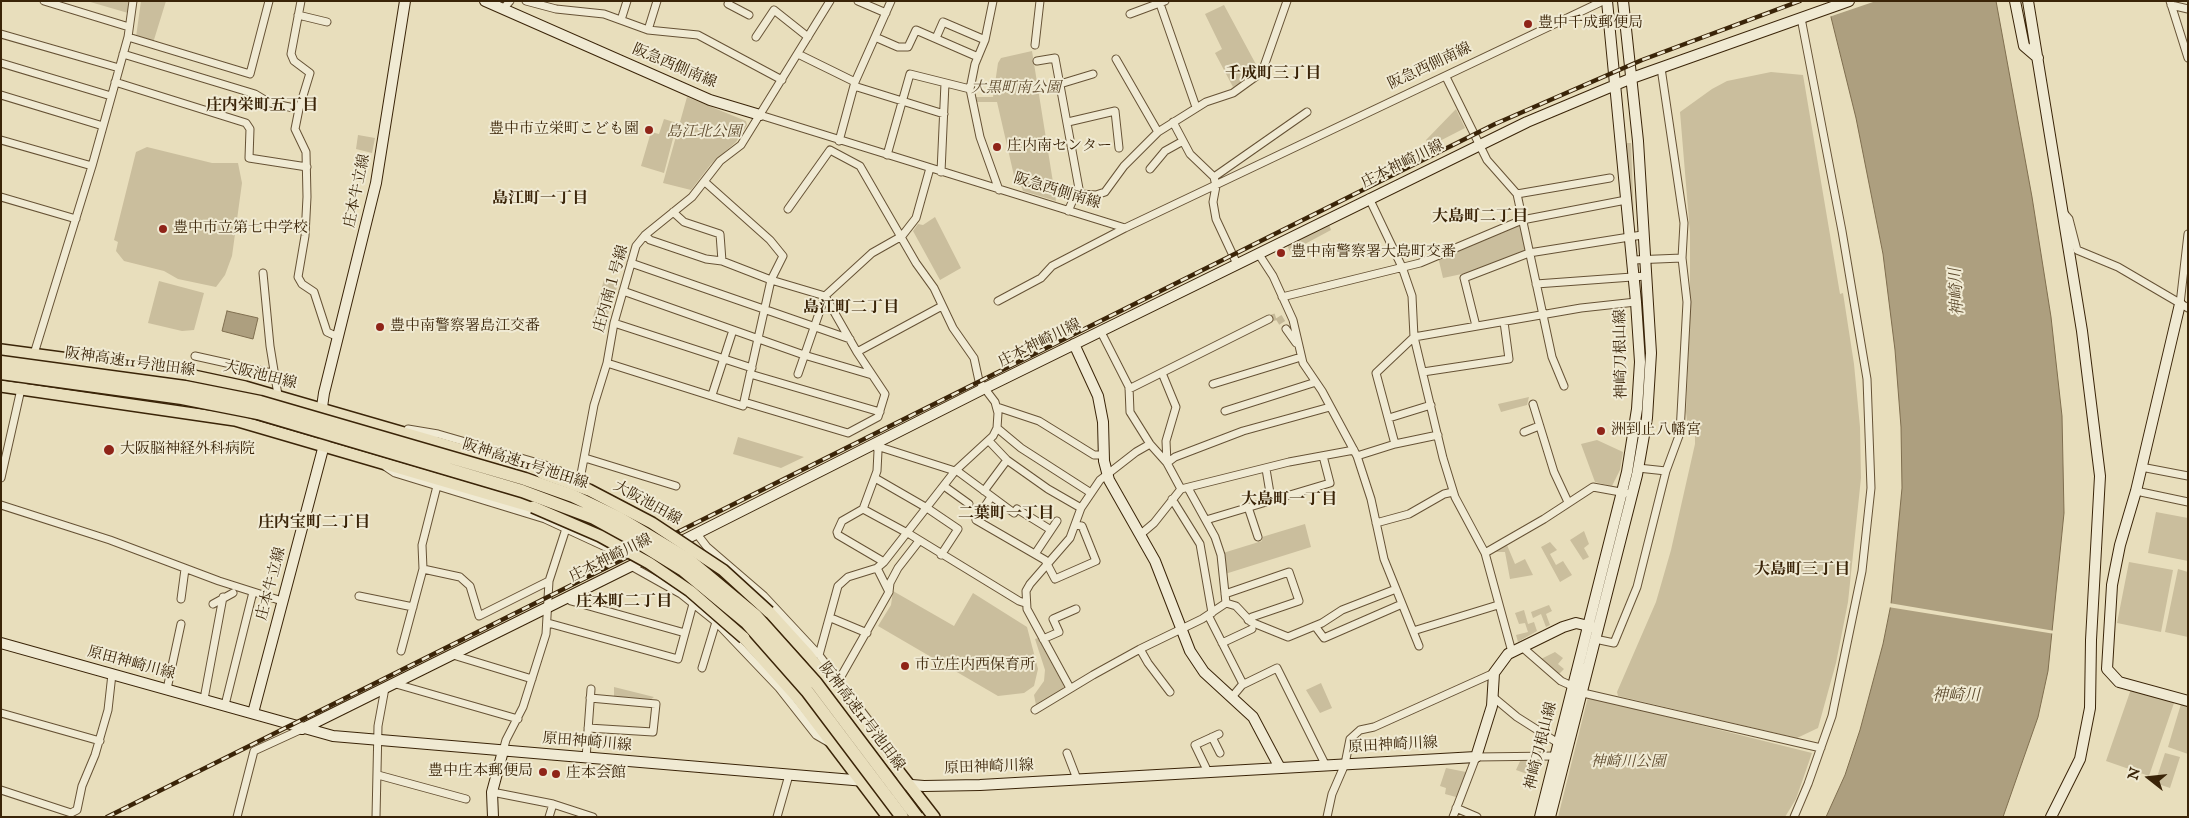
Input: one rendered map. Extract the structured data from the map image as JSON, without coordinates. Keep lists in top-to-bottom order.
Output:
{
  "streets": {
    "highway": ["阪神高速11号池田線"],
    "main road": ["大阪池田線"],
    "street": [
      "阪急西側南線",
      "庄本神崎川線",
      "庄本牛立線",
      "庄内南１号線",
      "神崎刀根山線",
      "原田神崎川線"
    ]
  },
  "crossings": [
    ["阪急西側南線", "庄内南１号線"],
    ["庄本神崎川線", "庄内南１号線"],
    ["庄本神崎川線", "神崎刀根山線"],
    ["庄本牛立線", "大阪池田線"],
    ["庄本牛立線", "原田神崎川線"],
    ["庄内南１号線", "原田神崎川線"],
    ["大阪池田線", "原田神崎川線"]
  ],
  "districts": [
    "千成町三丁目",
    "庄内栄町五丁目",
    "島江町一丁目",
    "大島町二丁目",
    "島江町二丁目",
    "大島町一丁目",
    "二葉町一丁目",
    "庄内宝町二丁目",
    "大島町三丁目",
    "庄本町二丁目"
  ],
  "water": ["神崎川"],
  "parks": ["大黒町南公園", "島江北公園", "神崎川公園"],
  "places": [
    "豊中千成郵便局",
    "豊中市立栄町こども園",
    "庄内南センター",
    "豊中市立第七中学校",
    "豊中南警察署大島町交番",
    "豊中南警察署島江交番",
    "洲到止八幡宮",
    "大阪脳神経外科病院",
    "市立庄内西保育所",
    "豊中庄本郵便局",
    "庄本会館"
  ],
  "north": "left"
}
